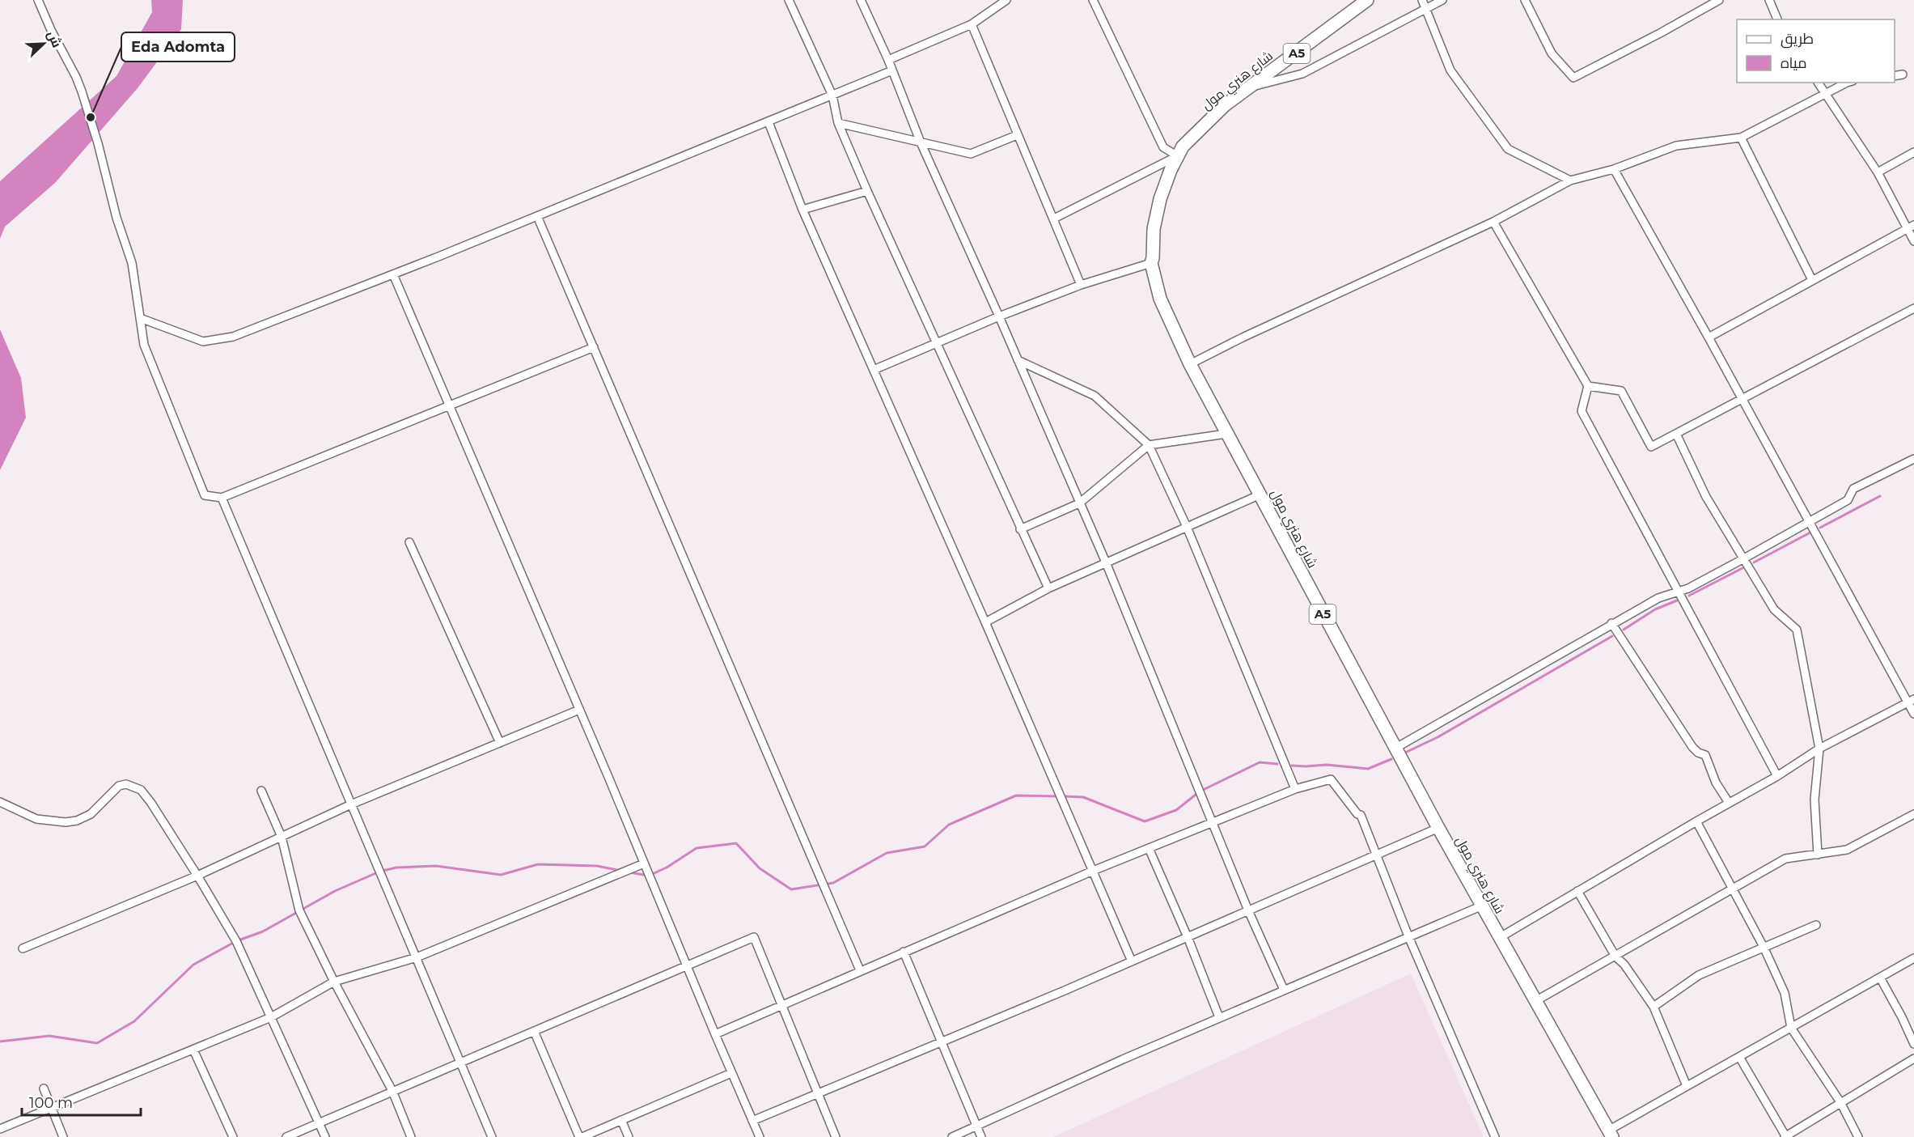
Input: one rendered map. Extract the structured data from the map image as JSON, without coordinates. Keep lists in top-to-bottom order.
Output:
{
  "streets": {
    "highway": ["A5", "شارع هنري مول"]
  },
  "places": ["Eda Adomta"],
  "legend": ["طريق", "مياه"],
  "scale_bar": "100 m",
  "north": "top right"
}
